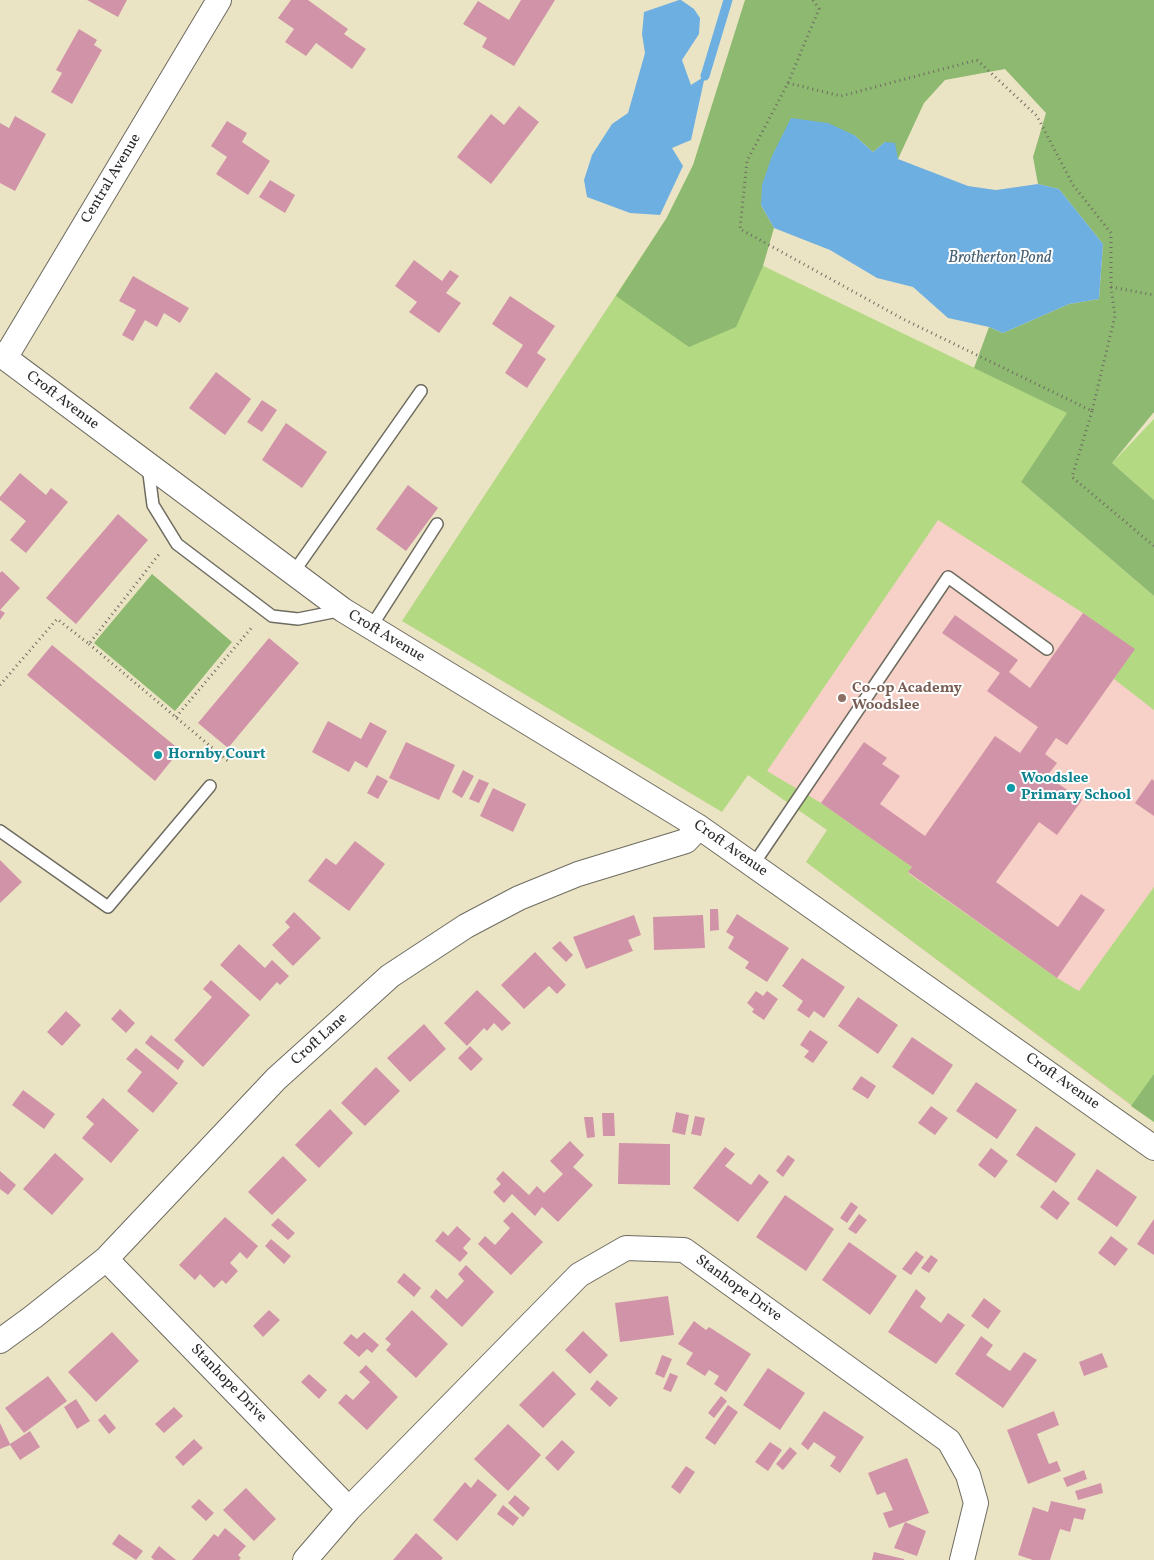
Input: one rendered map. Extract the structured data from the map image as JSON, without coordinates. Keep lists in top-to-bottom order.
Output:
{
  "streets": {
    "street": [
      "Central Avenue",
      "Croft Avenue",
      "Croft Lane",
      "Stanhope Drive"
    ]
  },
  "crossings": [
    ["Central Avenue", "Croft Avenue"],
    ["Croft Avenue", "Croft Lane"],
    ["Croft Lane", "Stanhope Drive"]
  ],
  "water": ["Brotherton Pond"],
  "places": ["Co-op Academy Woodslee", "Hornby Court", "Woodslee Primary School"]
}
